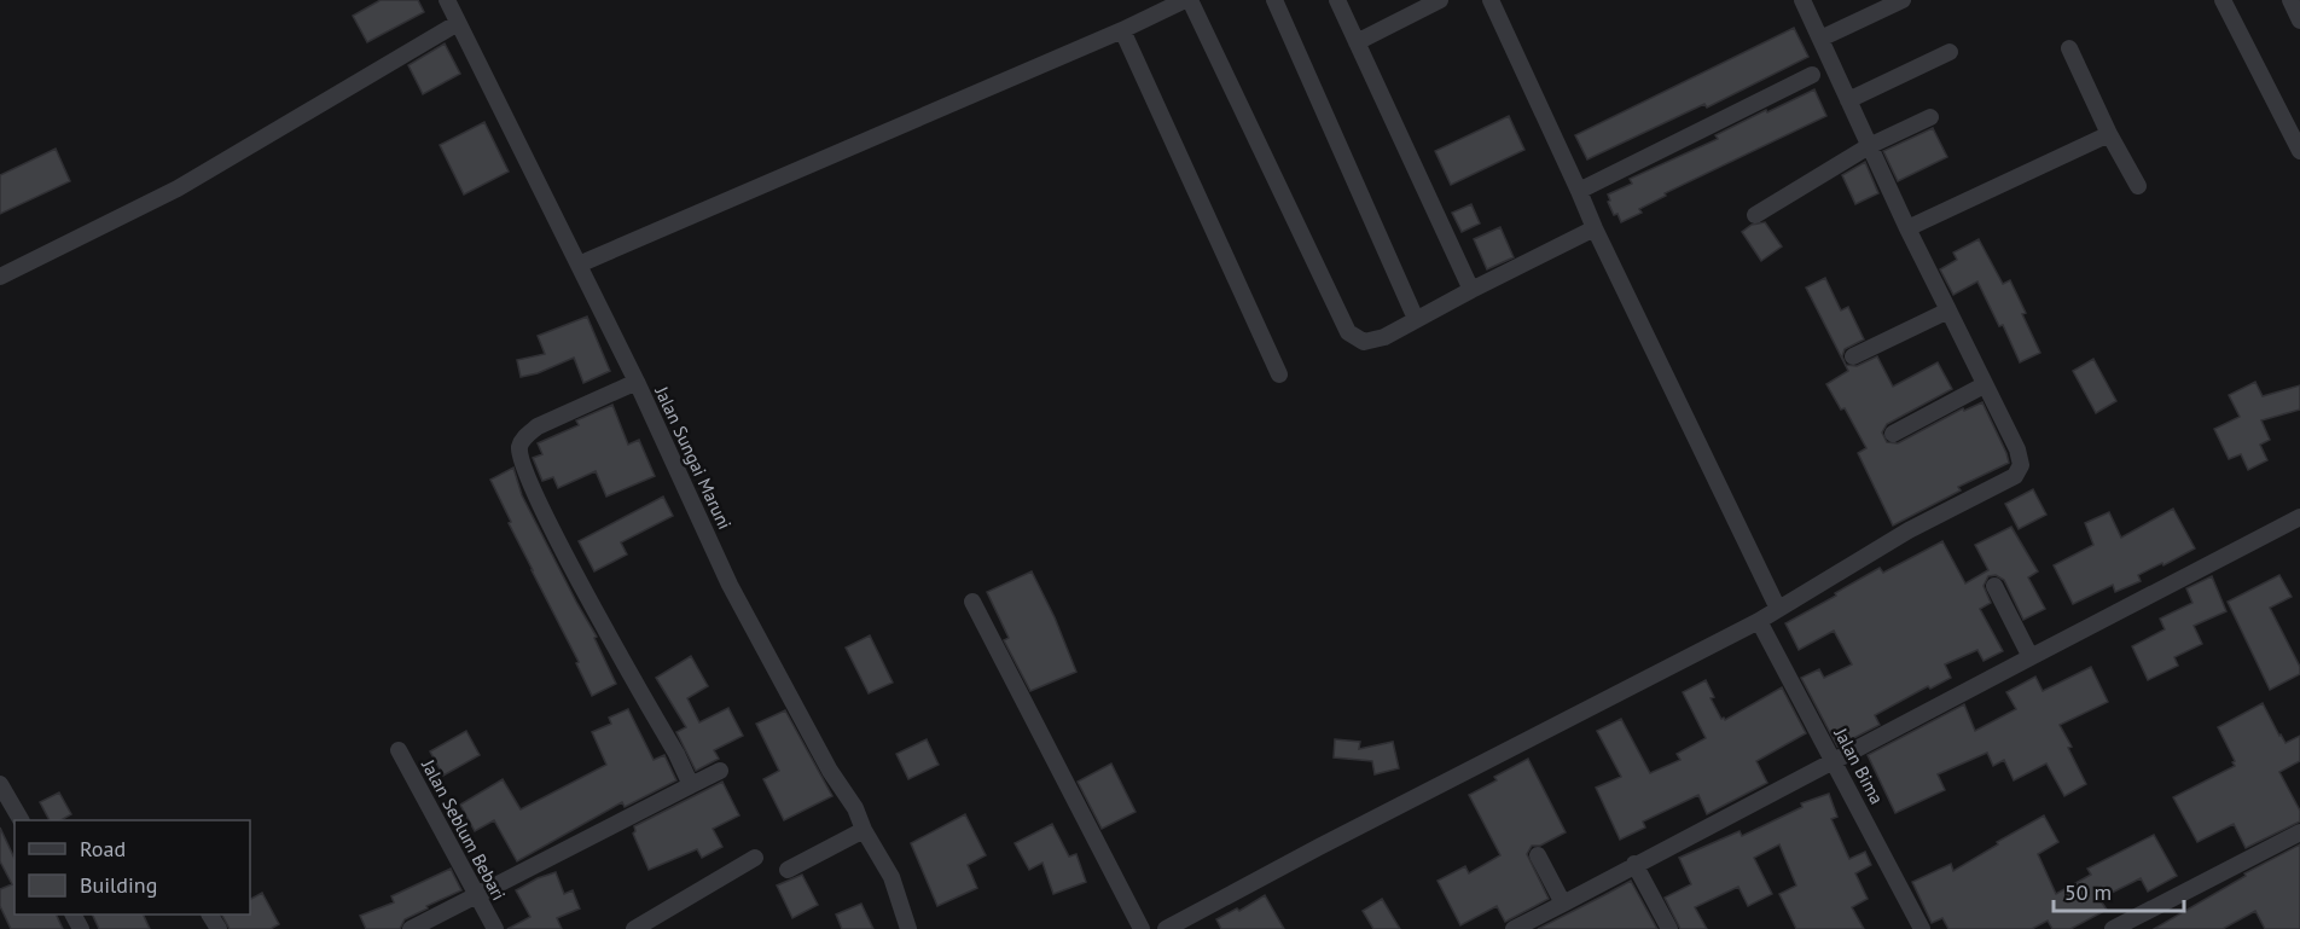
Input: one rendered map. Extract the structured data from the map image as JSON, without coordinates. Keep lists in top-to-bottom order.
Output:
{
  "streets": {
    "street": ["Jalan Sungai Maruni", "Jalan Bima", "Jalan Seblum Bebari"]
  },
  "legend": ["Road", "Building"],
  "scale_bar": "50 m"
}
